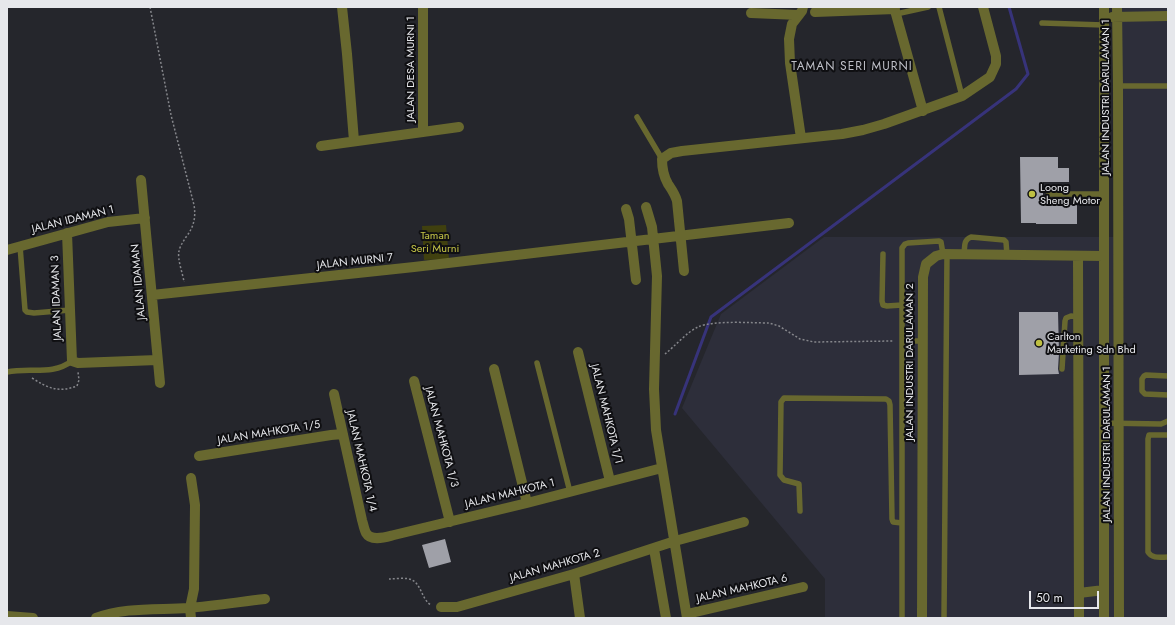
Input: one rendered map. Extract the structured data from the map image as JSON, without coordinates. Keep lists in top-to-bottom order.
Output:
{
  "streets": {
    "street": [
      "JALAN DESA MURNI 1",
      "JALAN INDUSTRI DARULAMAN 1",
      "JALAN IDAMAN 1",
      "JALAN MURNI 7",
      "JALAN IDAMAN",
      "JALAN IDAMAN 3",
      "JALAN INDUSTRI DARULAMAN 2",
      "JALAN MAHKOTA 1/1",
      "JALAN MAHKOTA 1/5",
      "JALAN MAHKOTA 1/3",
      "JALAN MAHKOTA 1/4",
      "JALAN MAHKOTA 1",
      "JALAN MAHKOTA 2",
      "JALAN MAHKOTA 6"
    ]
  },
  "crossings": [
    ["JALAN IDAMAN 1", "JALAN IDAMAN"],
    ["JALAN IDAMAN 1", "JALAN IDAMAN 3"],
    ["JALAN MURNI 7", "JALAN IDAMAN"],
    ["JALAN MAHKOTA 1/1", "JALAN MAHKOTA 1"],
    ["JALAN MAHKOTA 1/5", "JALAN MAHKOTA 1/4"],
    ["JALAN MAHKOTA 1/3", "JALAN MAHKOTA 1"],
    ["JALAN MAHKOTA 1/4", "JALAN MAHKOTA 1"]
  ],
  "districts": ["TAMAN SERI MURNI"],
  "parks": ["Taman Seri Murni"],
  "places": ["Loong Sheng Motor", "Carlton Marketing Sdn Bhd"],
  "scale_bar": "50 m"
}
